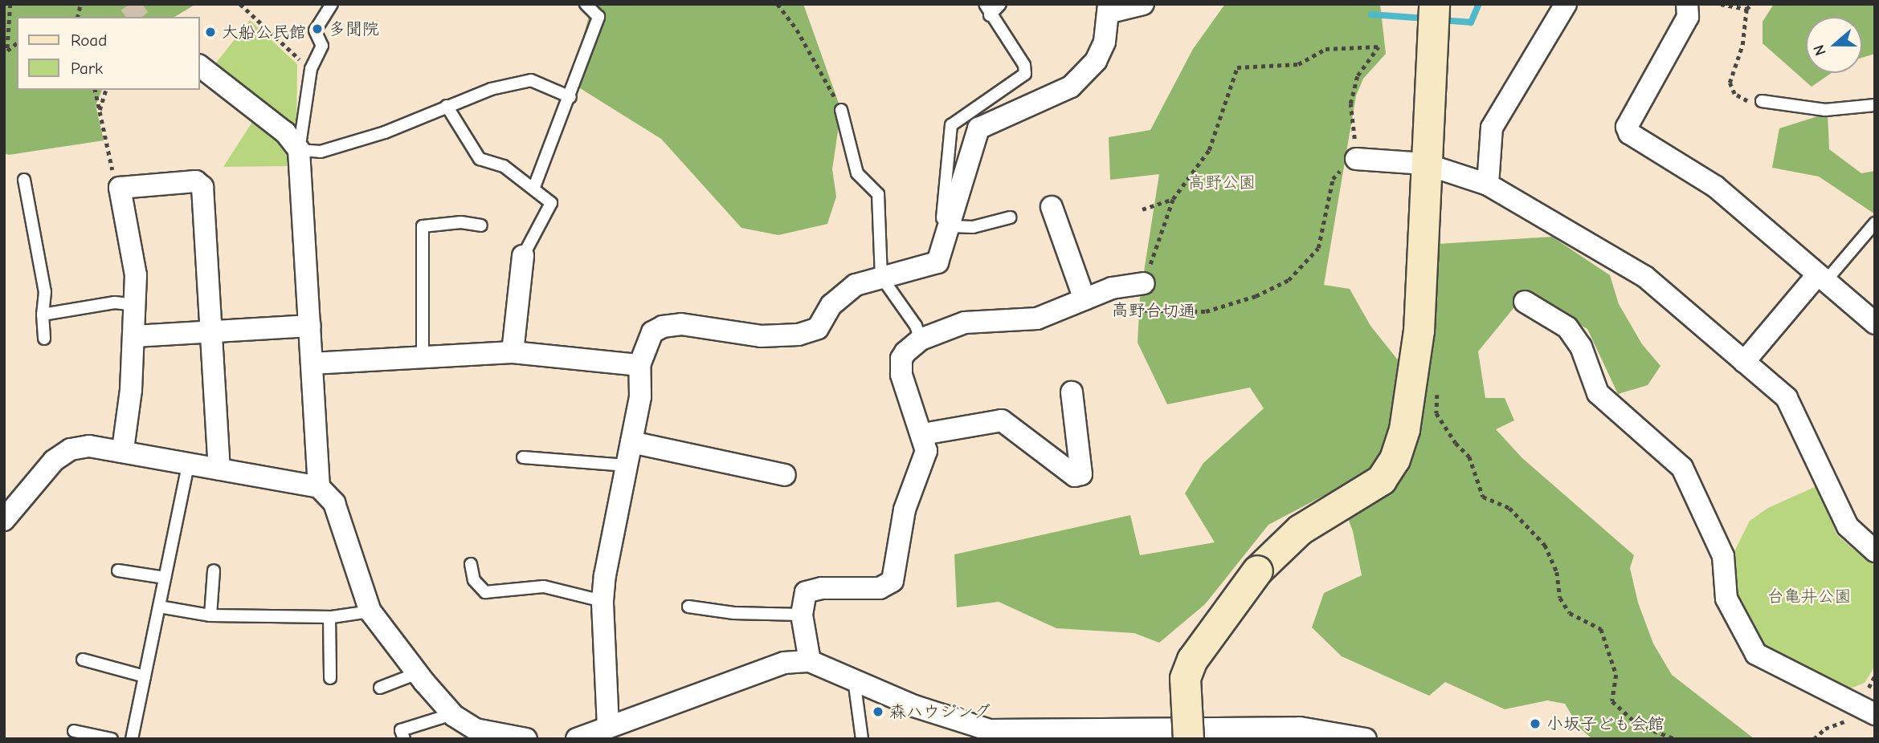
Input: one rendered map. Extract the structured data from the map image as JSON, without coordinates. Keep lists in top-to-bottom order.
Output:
{
  "streets": {
    "path": ["高野台切通"]
  },
  "parks": ["高野公園", "台亀井公園"],
  "places": [
    "多聞院",
    "大船公民館",
    "森ハウジング",
    "小坂子ども会館"
  ],
  "legend": ["Road", "Park"],
  "north": "left"
}
